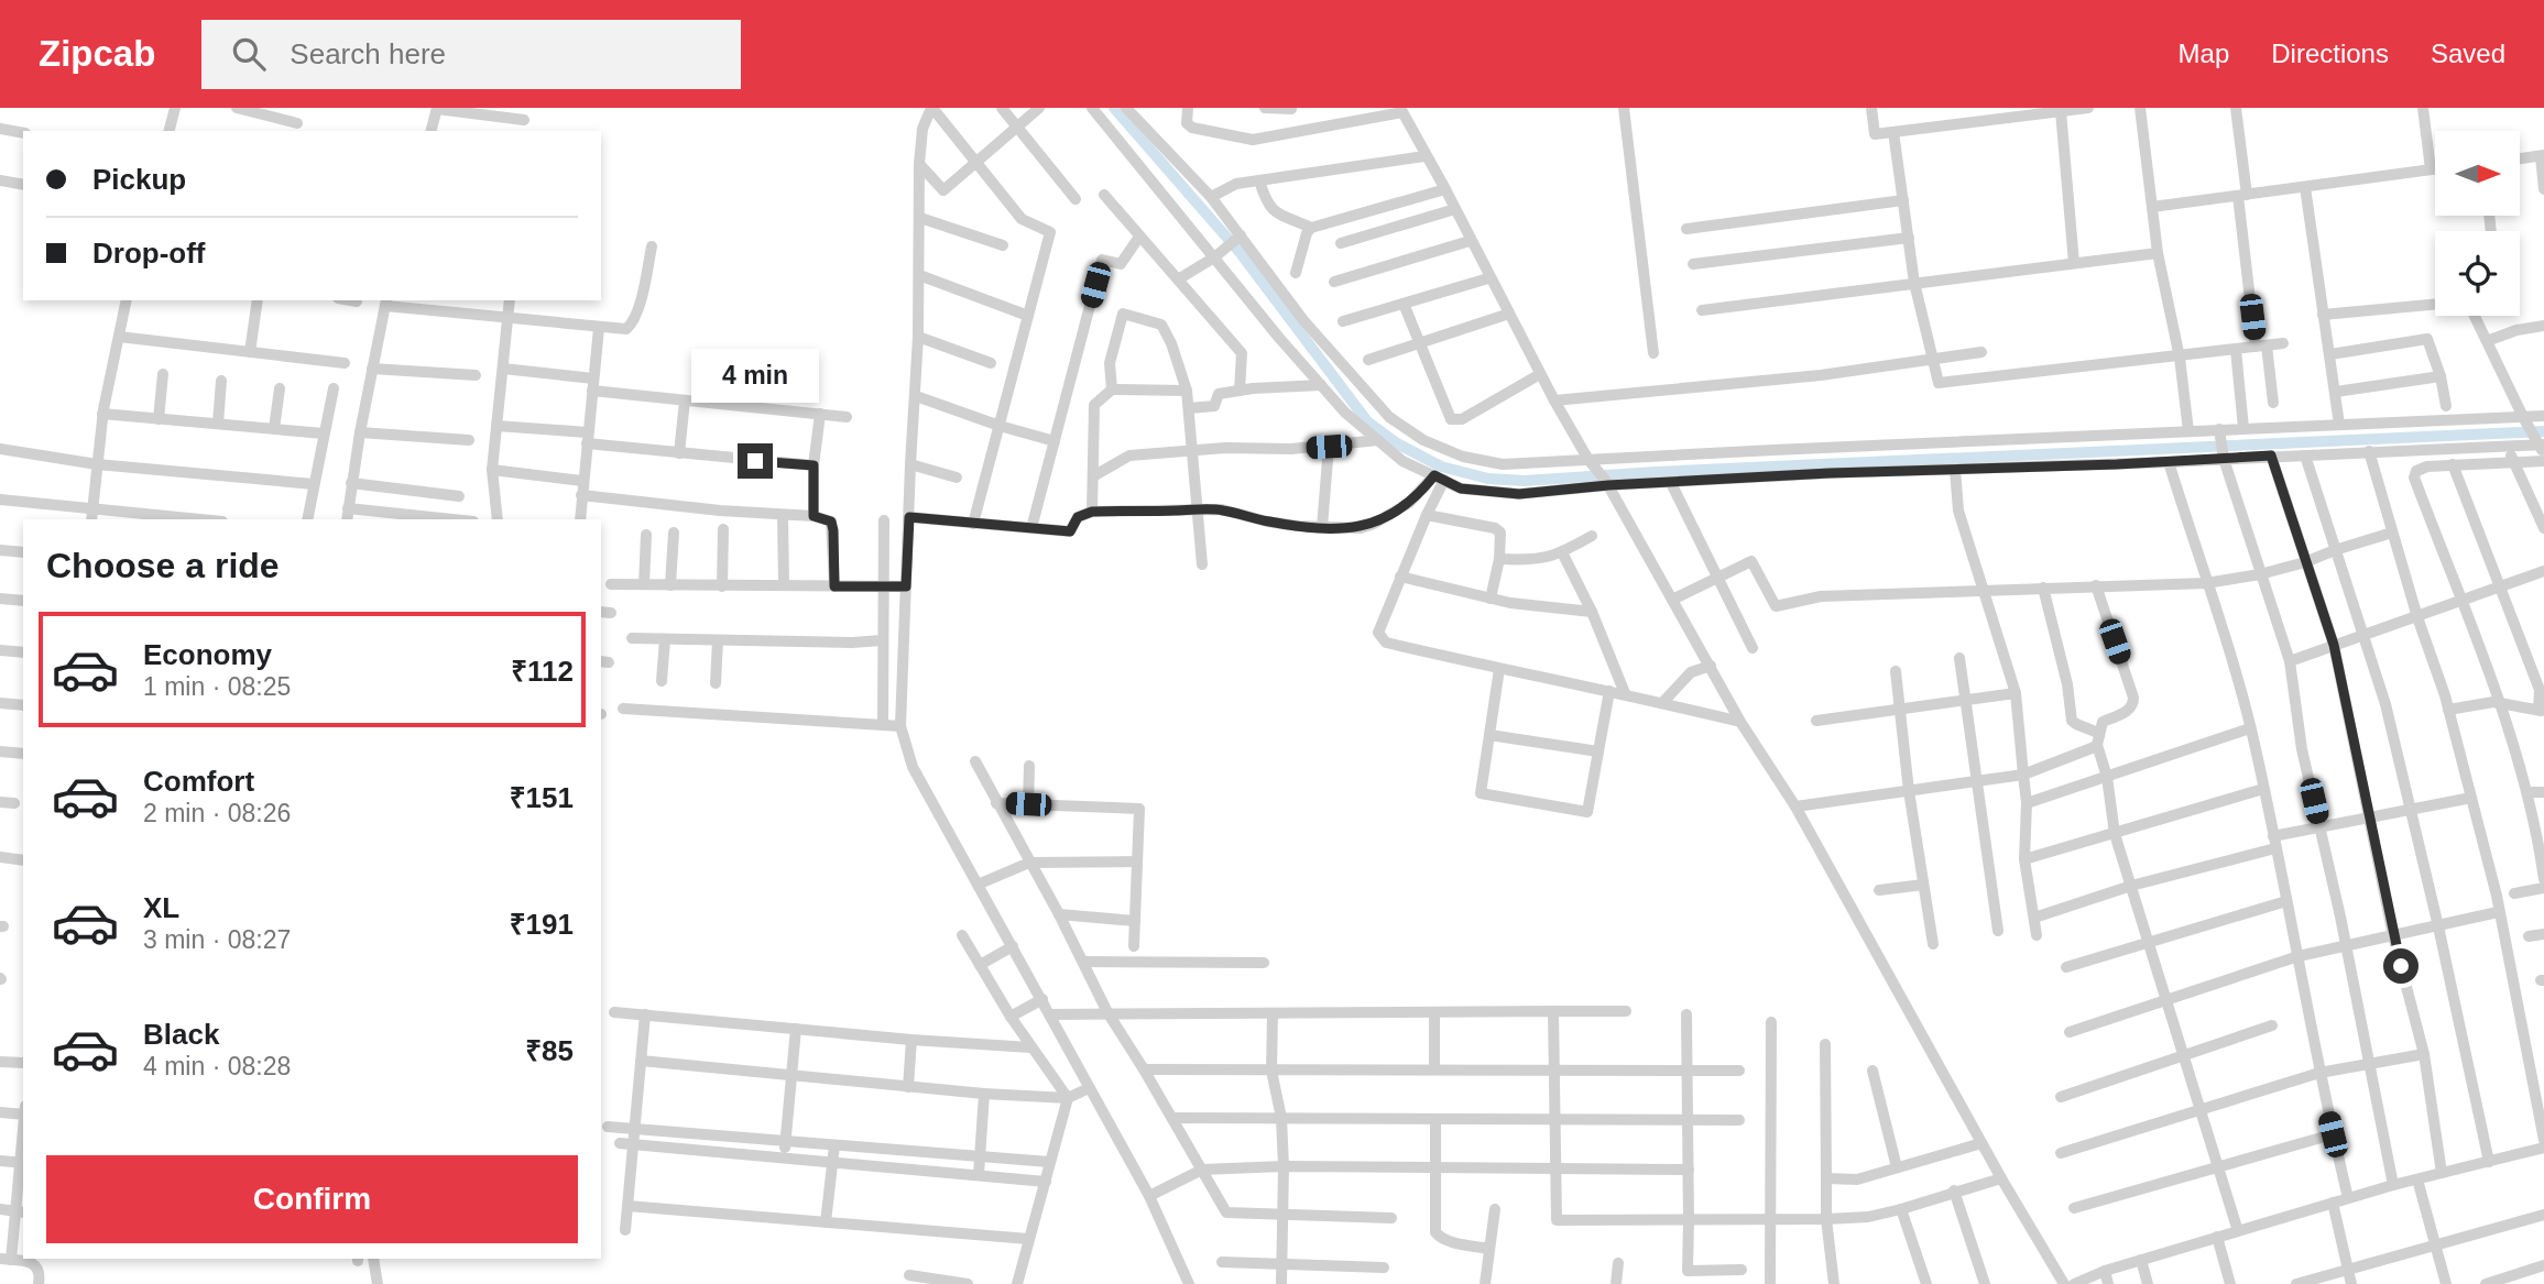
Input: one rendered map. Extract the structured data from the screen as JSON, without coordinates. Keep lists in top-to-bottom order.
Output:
{
  "north": "right",
  "page": {
    "header": "Zipcab",
    "search": "Search here",
    "nav": ["Map", "Directions", "Saved"],
    "banner": ["Pickup", "Drop-off"],
    "bubble": "4 min",
    "heading": "Choose a ride",
    "list": [
      {
        "name": "Economy",
        "note": "1 min · 08:25",
        "value": "₹112"
      },
      {
        "name": "Comfort",
        "note": "2 min · 08:26",
        "value": "₹151"
      },
      {
        "name": "XL",
        "note": "3 min · 08:27",
        "value": "₹191"
      },
      {
        "name": "Black",
        "note": "4 min · 08:28",
        "value": "₹85"
      }
    ],
    "buttons": "Confirm"
  }
}
